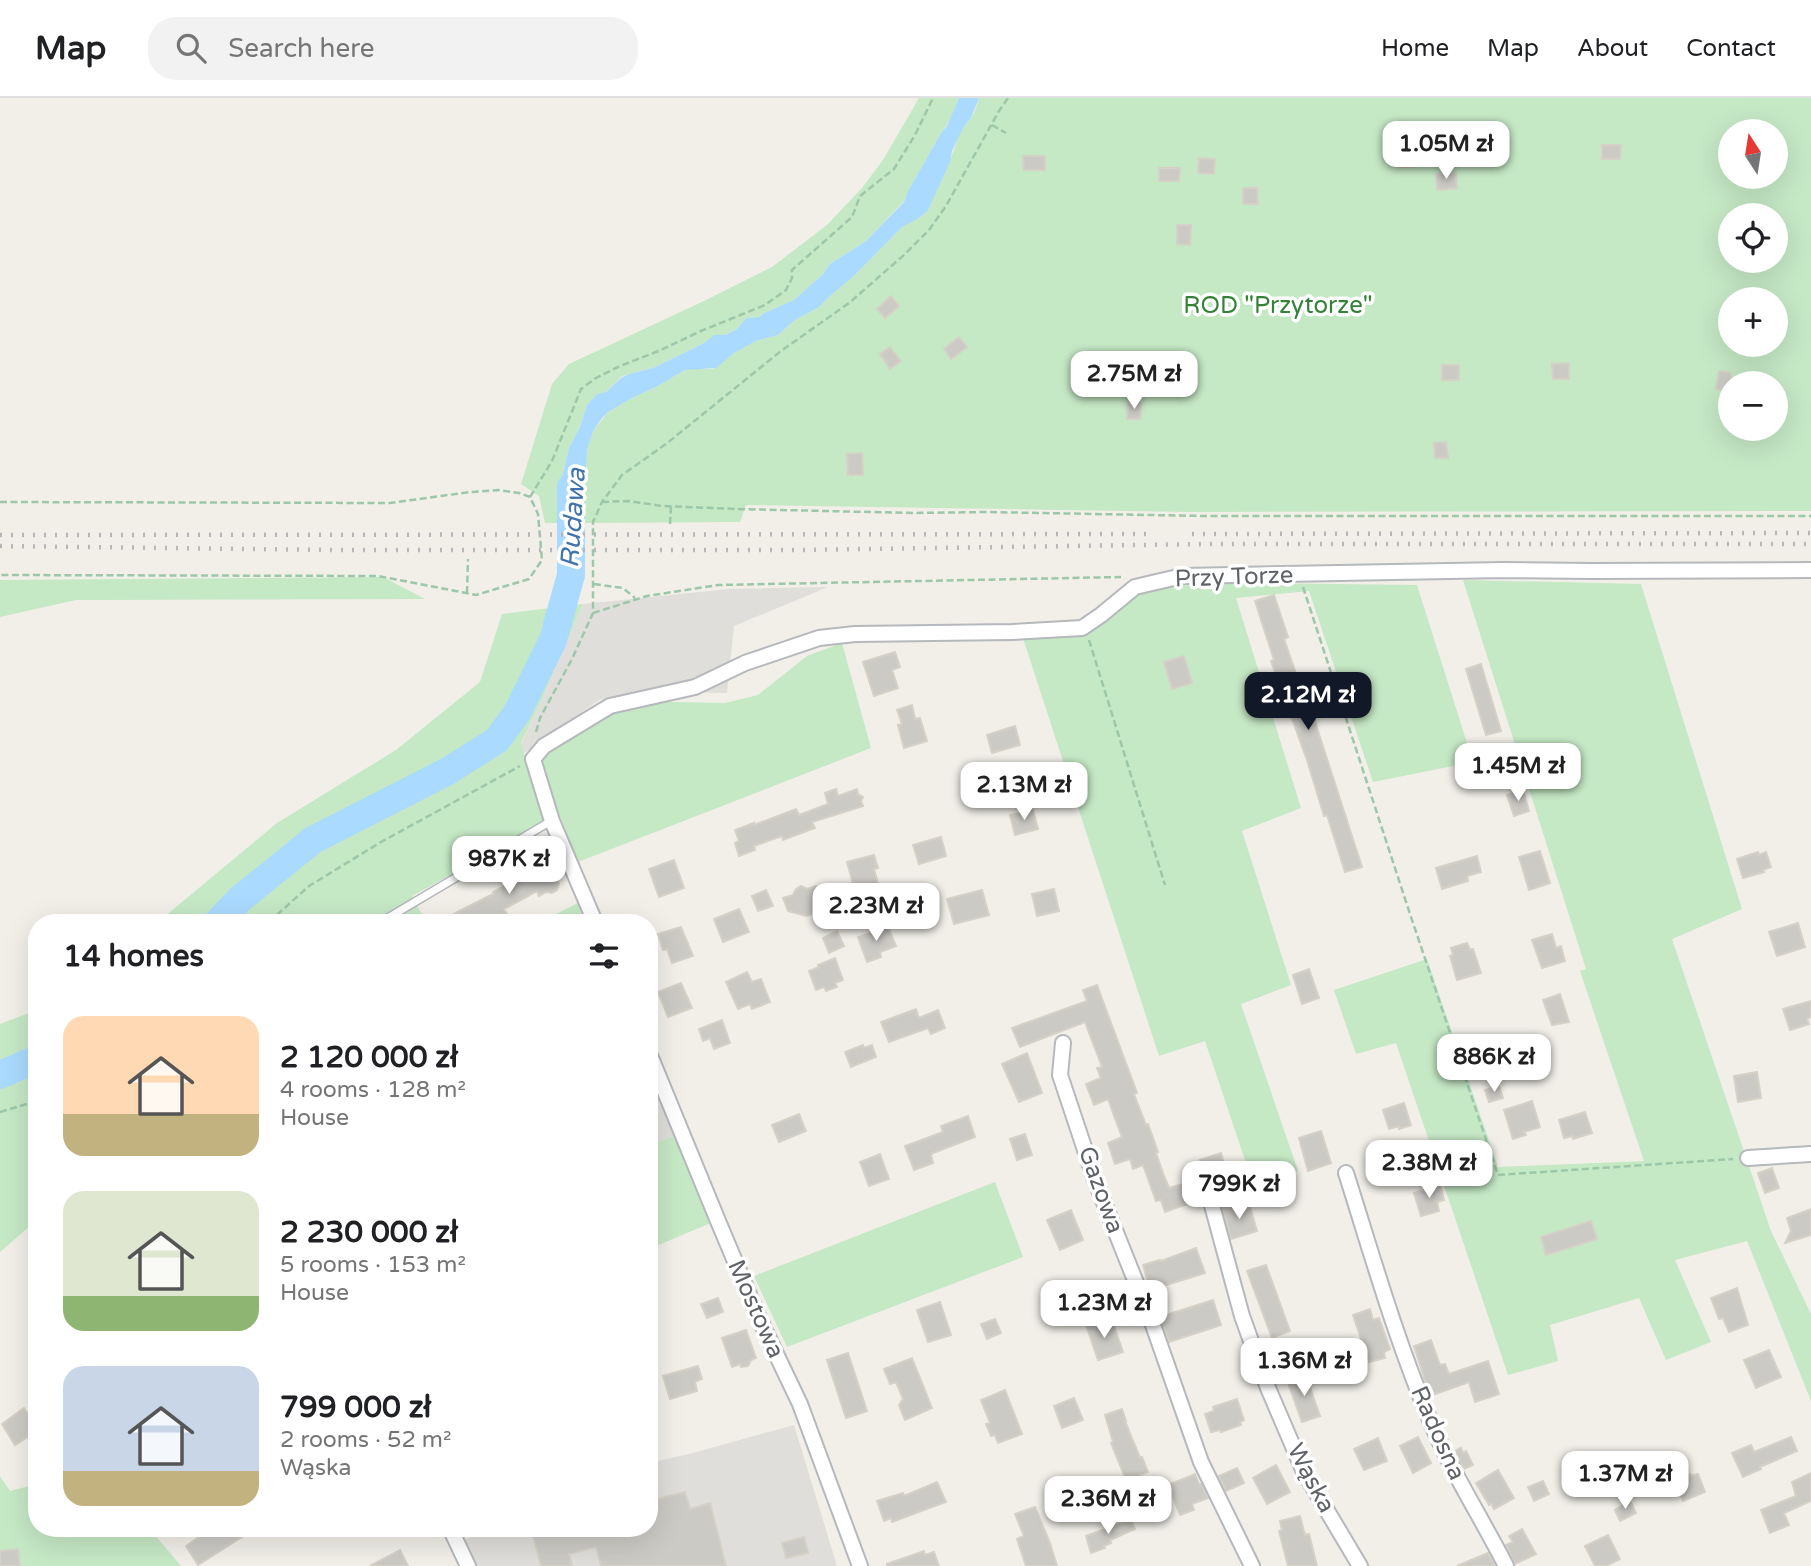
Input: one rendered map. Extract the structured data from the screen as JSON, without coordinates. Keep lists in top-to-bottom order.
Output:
{
  "streets": {
    "street": [
      "Przy Torze",
      "Gazowa",
      "Mostowa",
      "Radosna",
      "Wąska"
    ]
  },
  "water": ["Rudawa"],
  "parks": ["ROD \"Przytorze\""],
  "north": "top",
  "page": {
    "header": "Map",
    "search": "Search here",
    "nav": [
      "Home",
      "Map",
      "About",
      "Contact"
    ],
    "map_buttons": ["+", "−"],
    "price": [
      "1.05M zł",
      "2.75M zł",
      "2.12M zł",
      "1.45M zł",
      "2.13M zł",
      "987K zł",
      "2.23M zł",
      "886K zł",
      "2.38M zł",
      "799K zł",
      "1.23M zł",
      "1.36M zł",
      "1.37M zł",
      "2.36M zł"
    ],
    "heading": "14 homes",
    "list": [
      {
        "name": "2 120 000 zł",
        "note": "4 rooms · 128 m² · House"
      },
      {
        "name": "2 230 000 zł",
        "note": "5 rooms · 153 m² · House"
      },
      {
        "name": "799 000 zł",
        "note": "2 rooms · 52 m² · Wąska"
      }
    ]
  }
}
